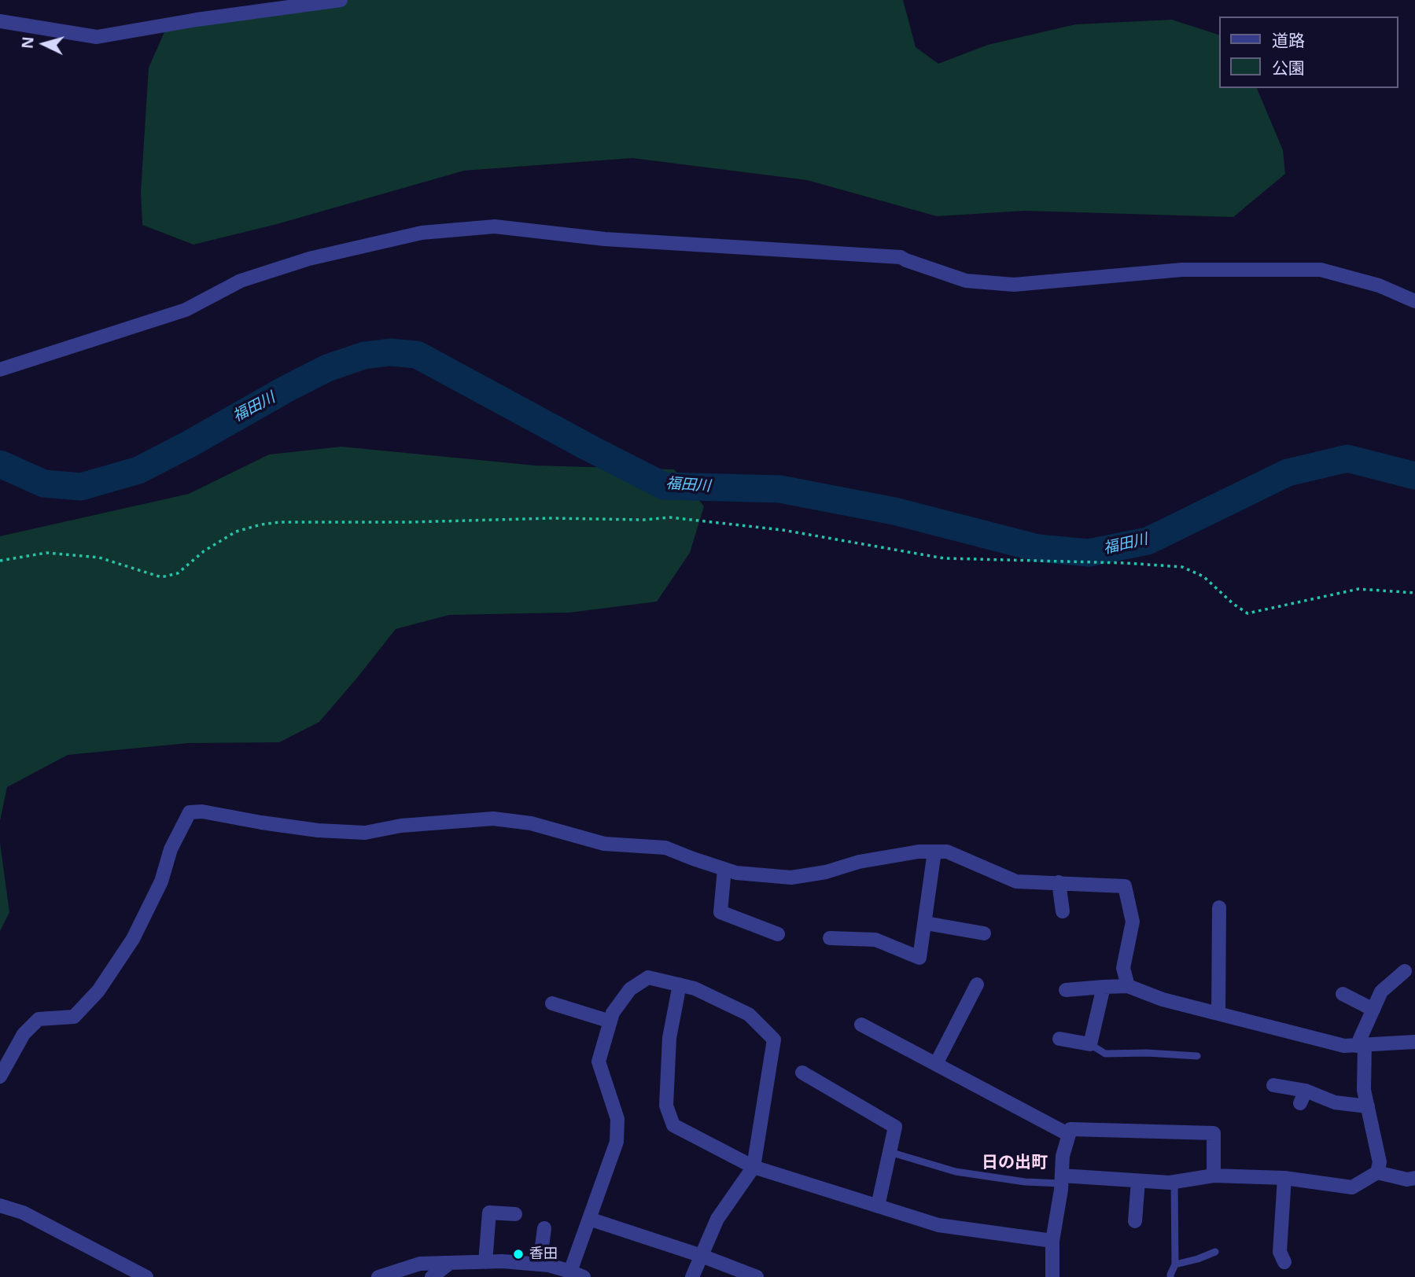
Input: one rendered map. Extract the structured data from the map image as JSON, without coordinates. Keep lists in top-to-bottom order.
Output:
{
  "districts": ["日の出町"],
  "water": ["福田川"],
  "places": ["香田"],
  "legend": ["道路", "公園"],
  "north": "left"
}
